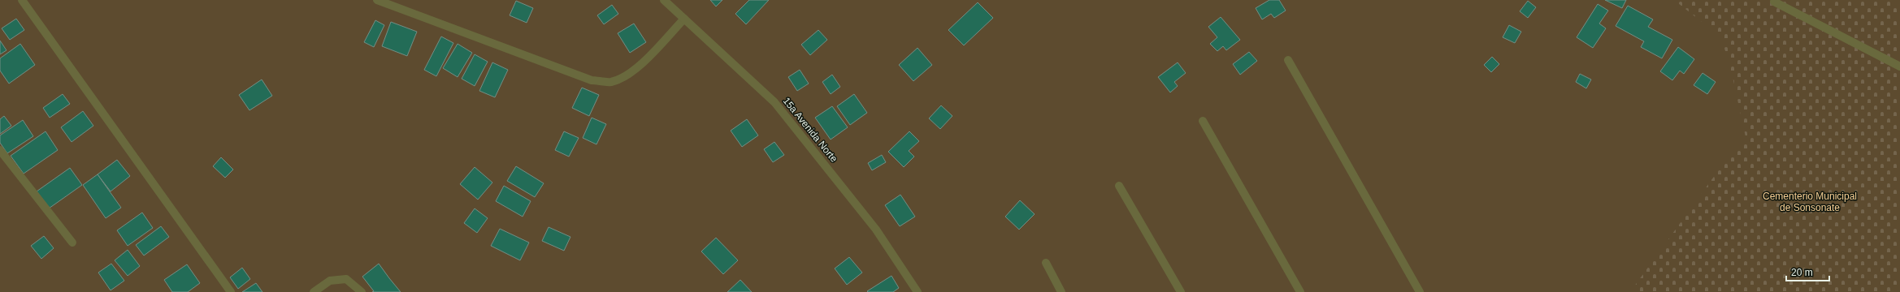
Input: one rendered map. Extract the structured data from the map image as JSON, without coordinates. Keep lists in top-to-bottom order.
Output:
{
  "streets": {
    "street": ["15a Avenida Norte"]
  },
  "parks": ["Cementerio Municipal de Sonsonate"],
  "scale_bar": "20 m"
}
